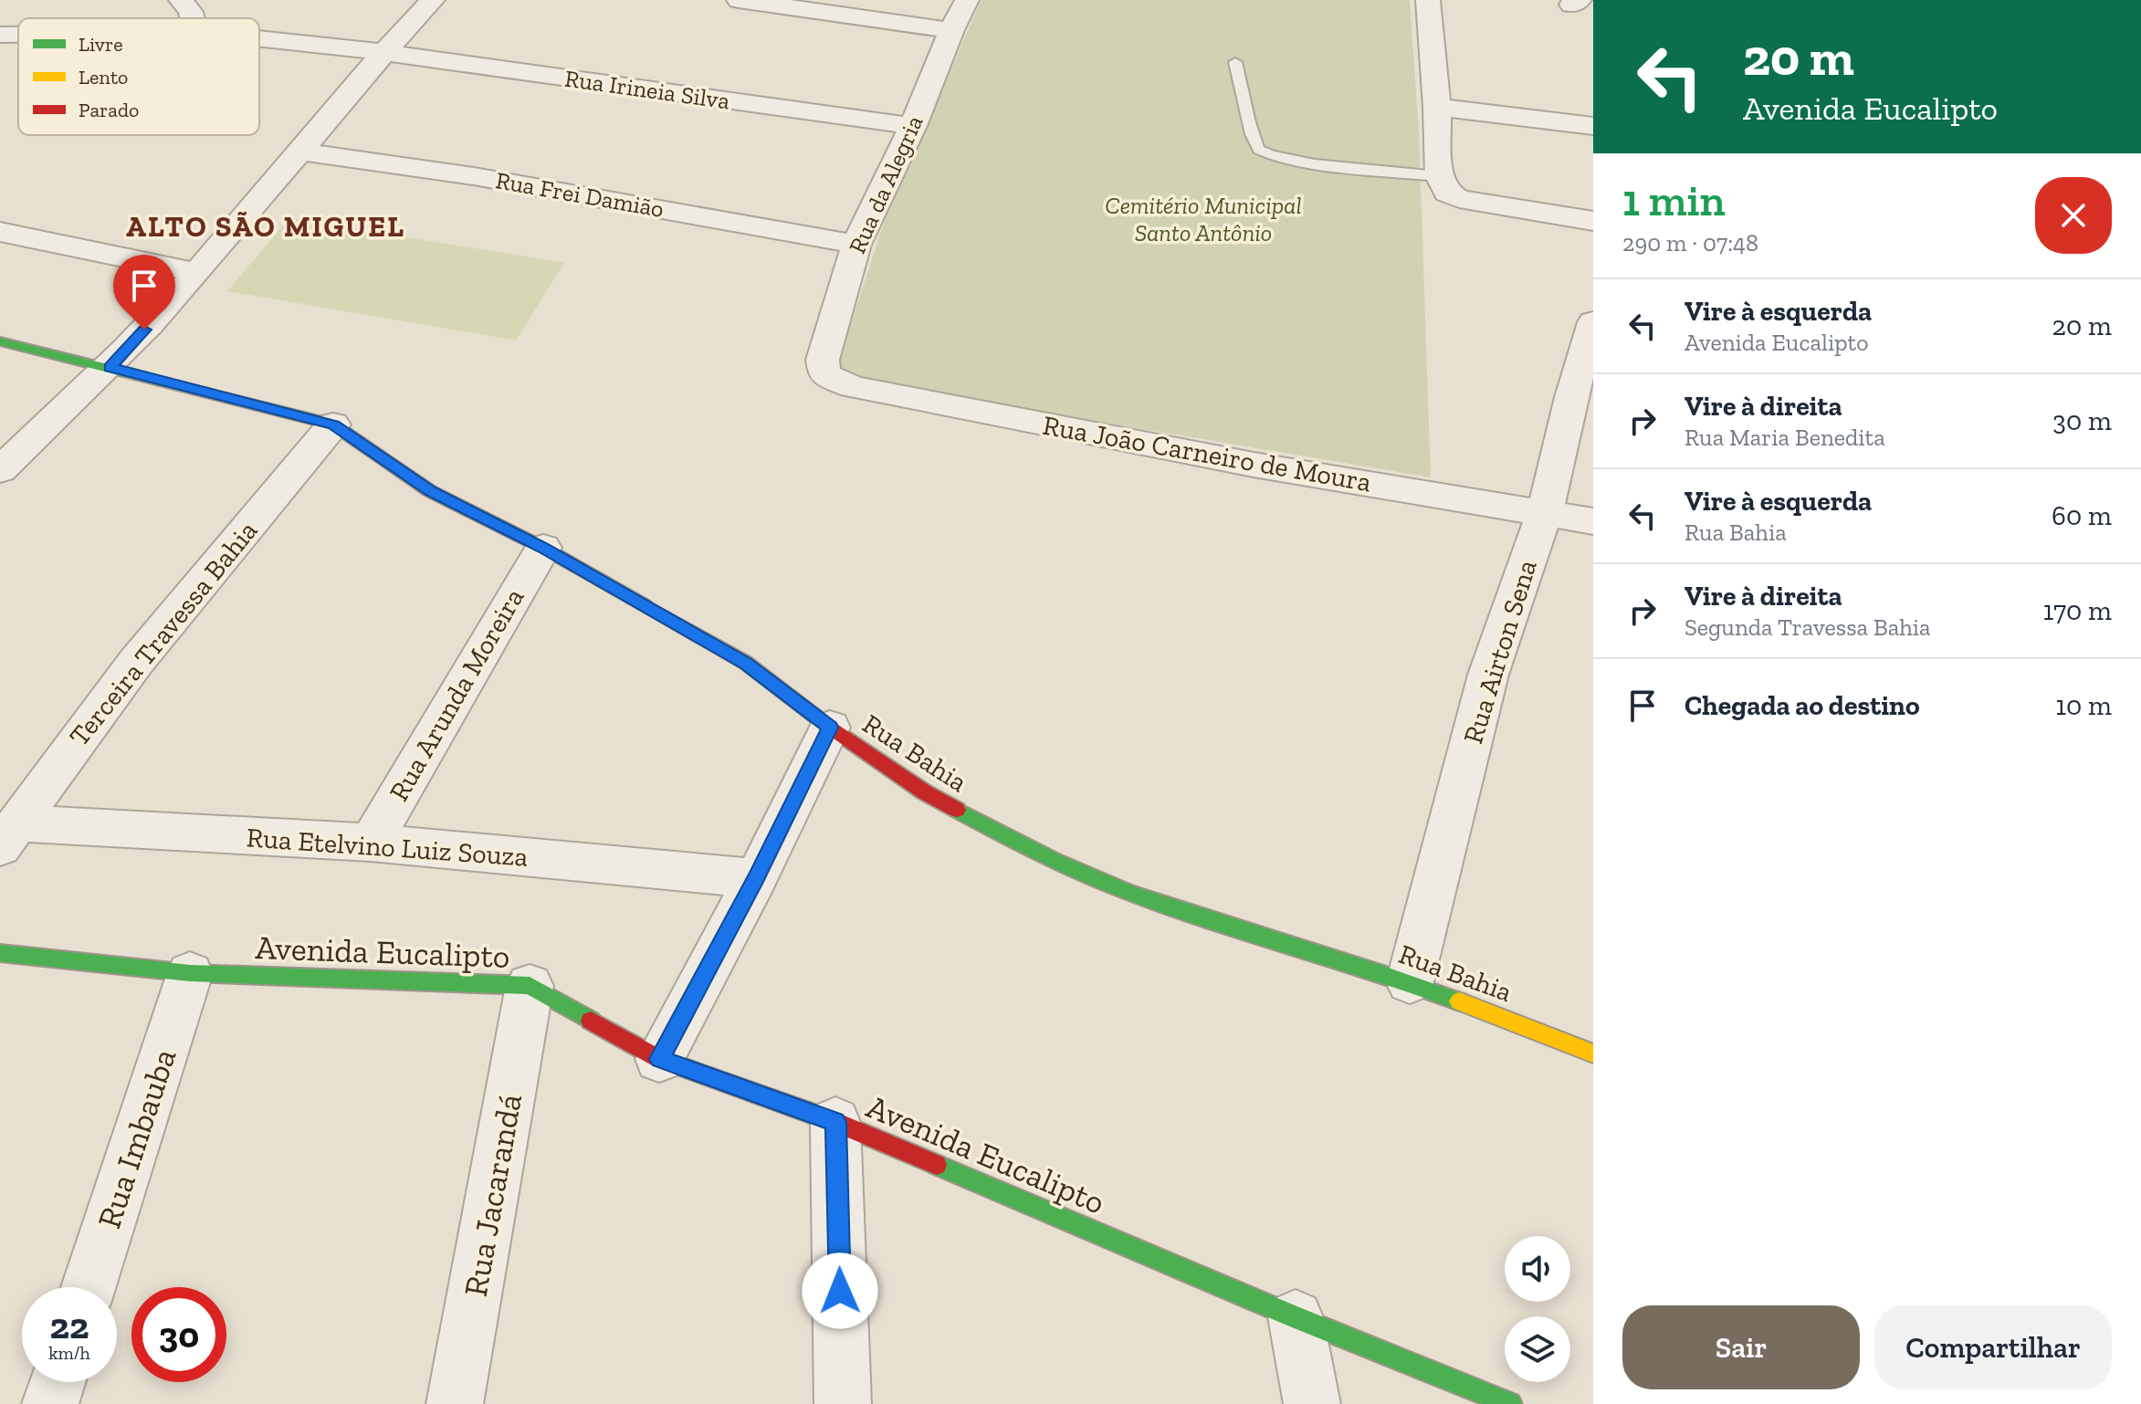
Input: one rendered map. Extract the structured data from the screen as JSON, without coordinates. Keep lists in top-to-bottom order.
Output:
{
  "streets": {
    "street": [
      "Rua Irineia Silva",
      "Rua da Alegria",
      "Rua Frei Damião",
      "Rua João Carneiro de Moura",
      "Terceira Travessa Bahia",
      "Rua Airton Sena",
      "Rua Arunda Moreira",
      "Rua Bahia",
      "Rua Etelvino Luiz Souza",
      "Avenida Eucalipto",
      "Rua Imbauba",
      "Rua Jacarandá"
    ]
  },
  "crossings": [
    ["Rua Irineia Silva", "Rua da Alegria"],
    ["Rua da Alegria", "Rua Frei Damião"],
    ["Rua da Alegria", "Rua João Carneiro de Moura"],
    ["Rua João Carneiro de Moura", "Rua Airton Sena"],
    ["Terceira Travessa Bahia", "Rua Bahia"],
    ["Terceira Travessa Bahia", "Rua Etelvino Luiz Souza"],
    ["Rua Airton Sena", "Rua Bahia"],
    ["Rua Arunda Moreira", "Rua Bahia"],
    ["Rua Arunda Moreira", "Rua Etelvino Luiz Souza"],
    ["Avenida Eucalipto", "Rua Imbauba"],
    ["Avenida Eucalipto", "Rua Jacarandá"]
  ],
  "districts": ["ALTO SÃO MIGUEL"],
  "parks": ["Cemitério Municipal Santo Antônio"],
  "legend": ["Livre", "Lento", "Parado"],
  "page": {
    "turn": ["20 m", "Avenida Eucalipto"],
    "heading": ["1 min", "290 m · 07:48"],
    "list": [
      {
        "name": "Vire à esquerda",
        "note": "Avenida Eucalipto",
        "value": "20 m"
      },
      {
        "name": "Vire à direita",
        "note": "Rua Maria Benedita",
        "value": "30 m"
      },
      {
        "name": "Vire à esquerda",
        "note": "Rua Bahia",
        "value": "60 m"
      },
      {
        "name": "Vire à direita",
        "note": "Segunda Travessa Bahia",
        "value": "170 m"
      },
      {
        "name": "Chegada ao destino",
        "value": "10 m"
      }
    ],
    "speed": "22 km/h",
    "limit": "30",
    "buttons": ["Sair", "Compartilhar"]
  }
}
